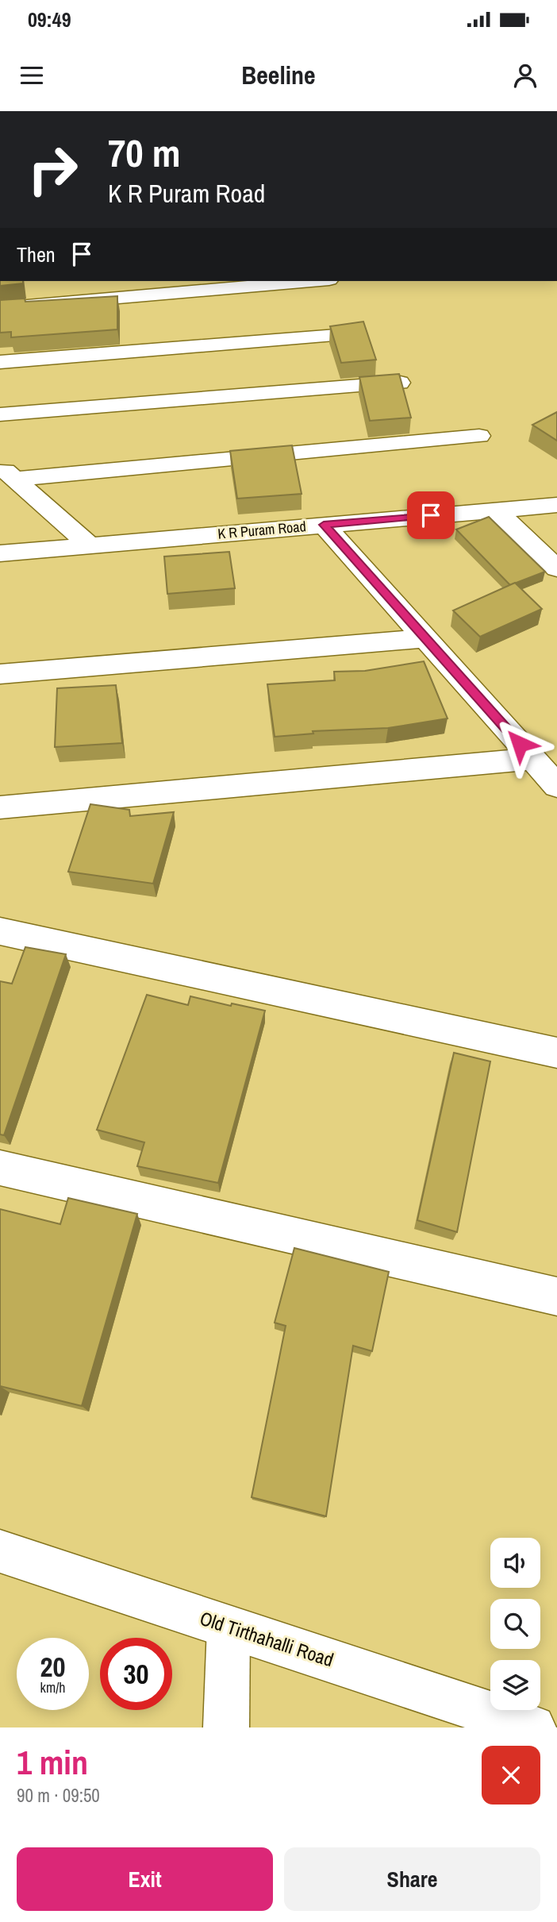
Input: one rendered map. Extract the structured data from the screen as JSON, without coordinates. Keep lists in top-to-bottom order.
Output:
{
  "streets": {
    "street": ["K R Puram Road", "Old Tirthahalli Road"]
  },
  "page": {
    "status": "09:49",
    "header": "Beeline",
    "turn": ["70 m", "K R Puram Road"],
    "then": "Then",
    "speed": "20 km/h",
    "limit": "30",
    "heading": ["1 min", "90 m · 09:50"],
    "buttons": ["Exit", "Share"]
  }
}
